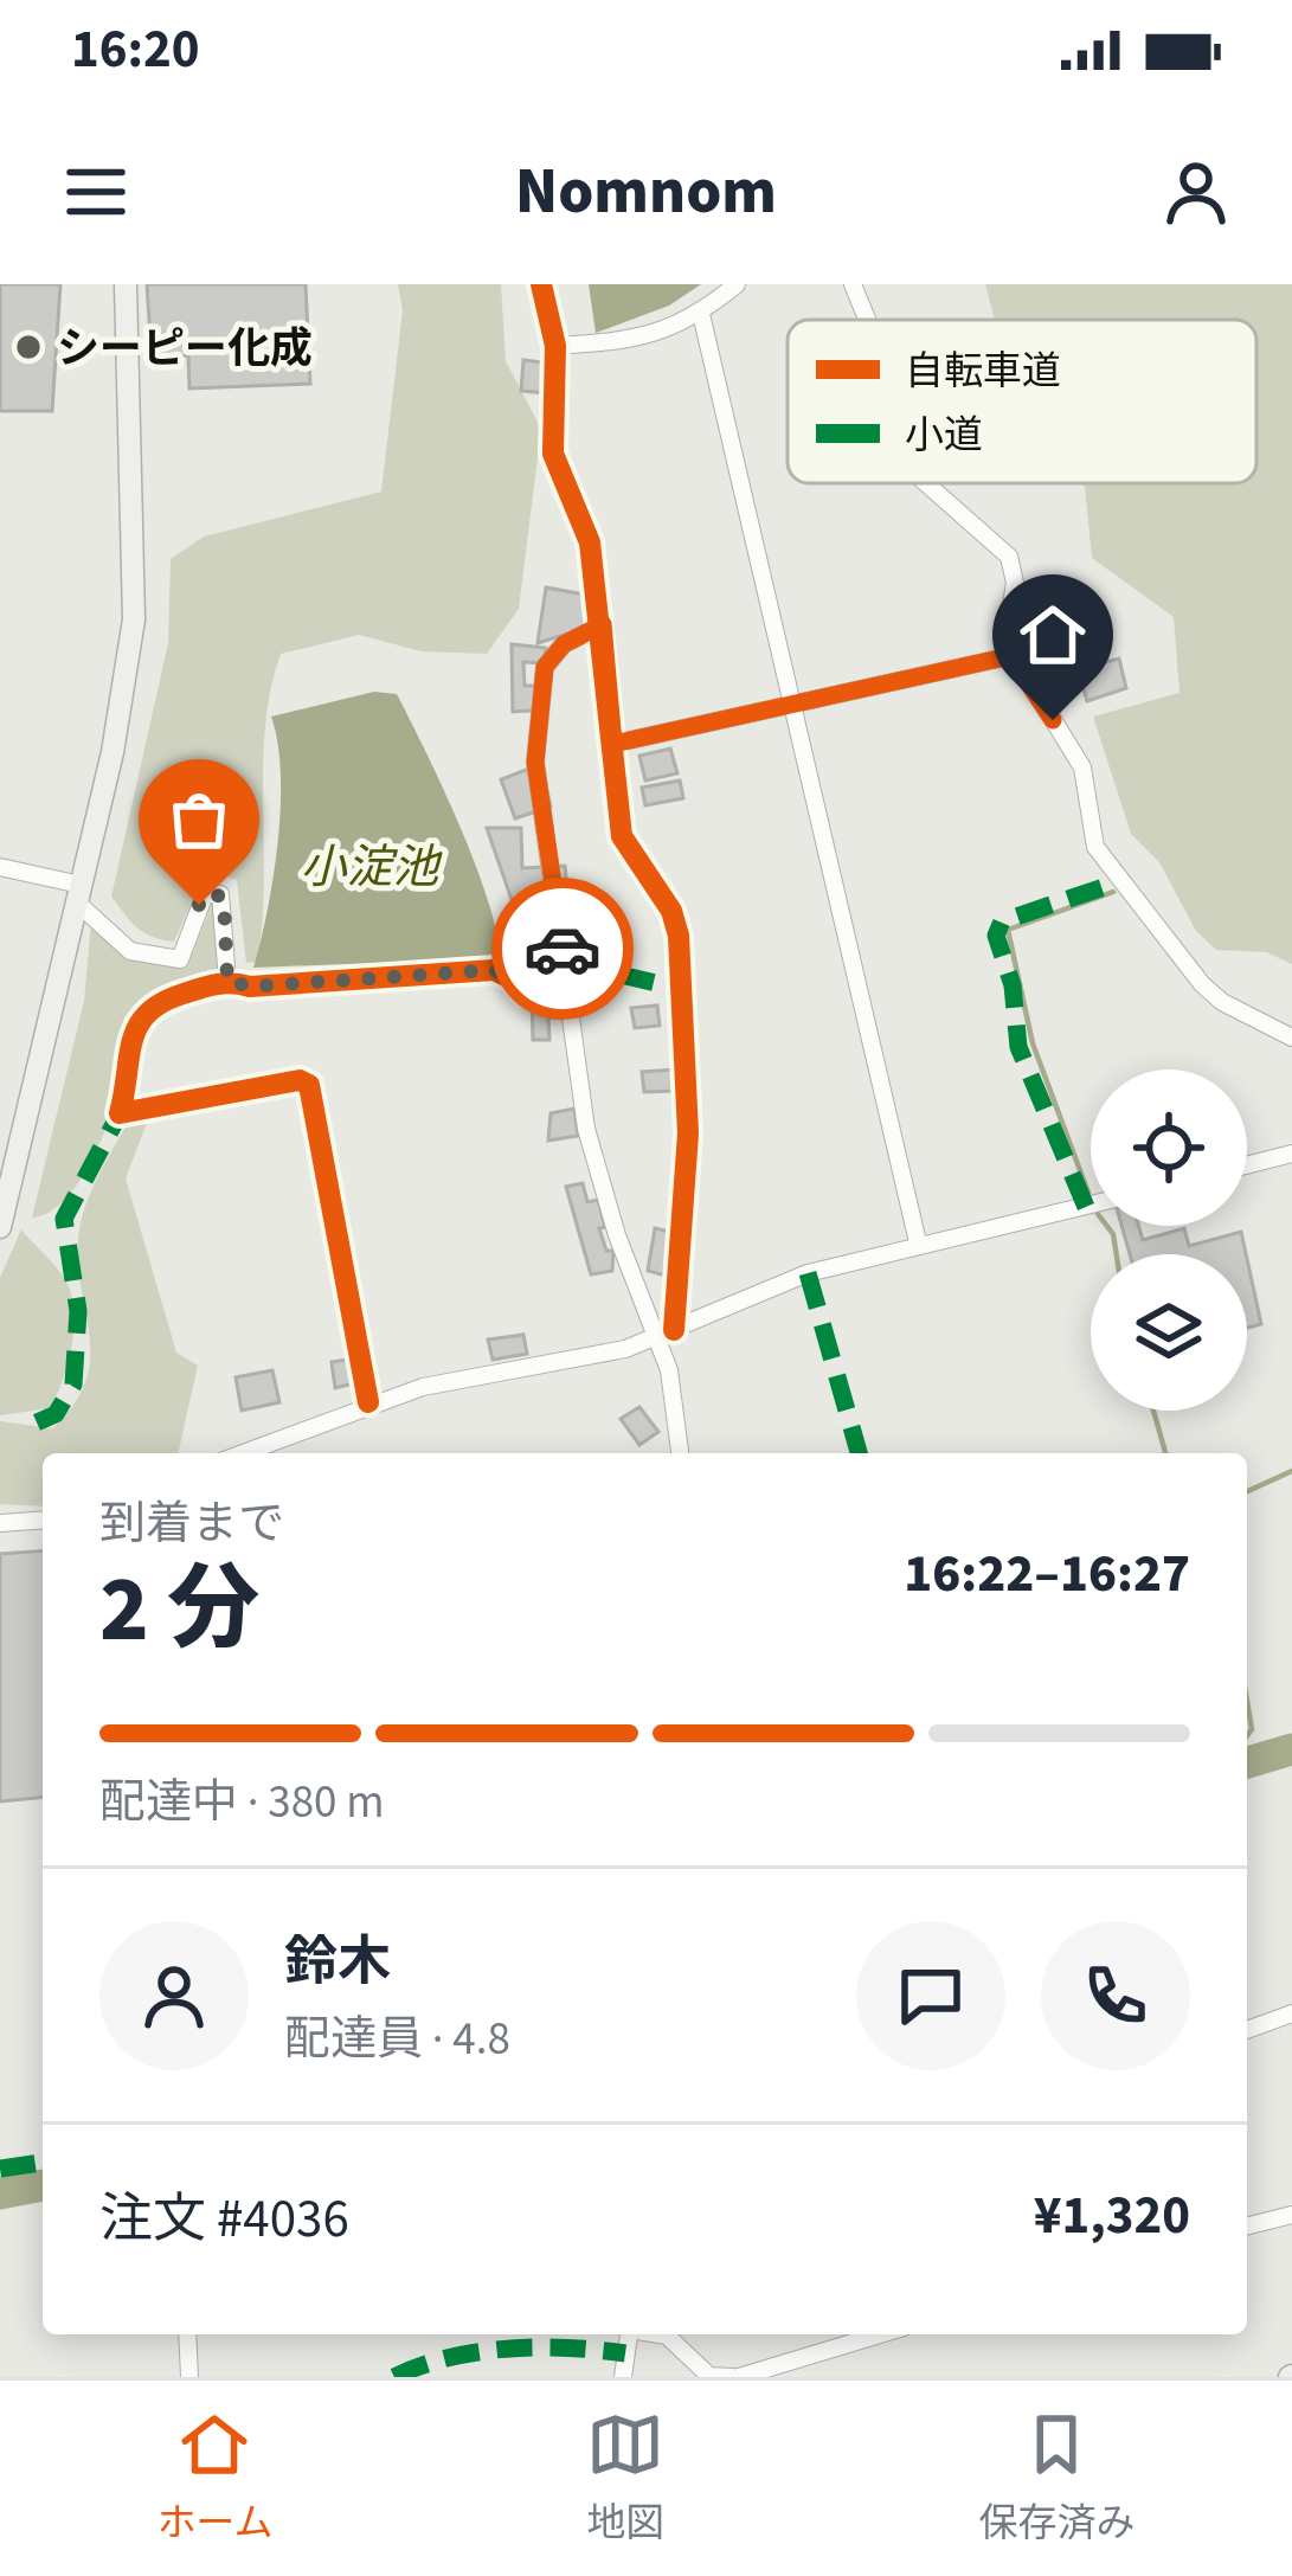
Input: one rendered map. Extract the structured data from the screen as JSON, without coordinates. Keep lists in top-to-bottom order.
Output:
{
  "water": ["小淀池"],
  "places": ["シーピー化成"],
  "legend": ["自転車道", "小道"],
  "page": {
    "status": "16:20",
    "header": "Nomnom",
    "heading": ["2 分", "到着まで", "16:22–16:27"],
    "panel": [
      "鈴木",
      "配達員 · 4.8",
      "注文 #4036",
      "¥1,320"
    ],
    "bar": "配達中 · 380 m",
    "tabs": ["ホーム", "地図", "保存済み"]
  }
}
